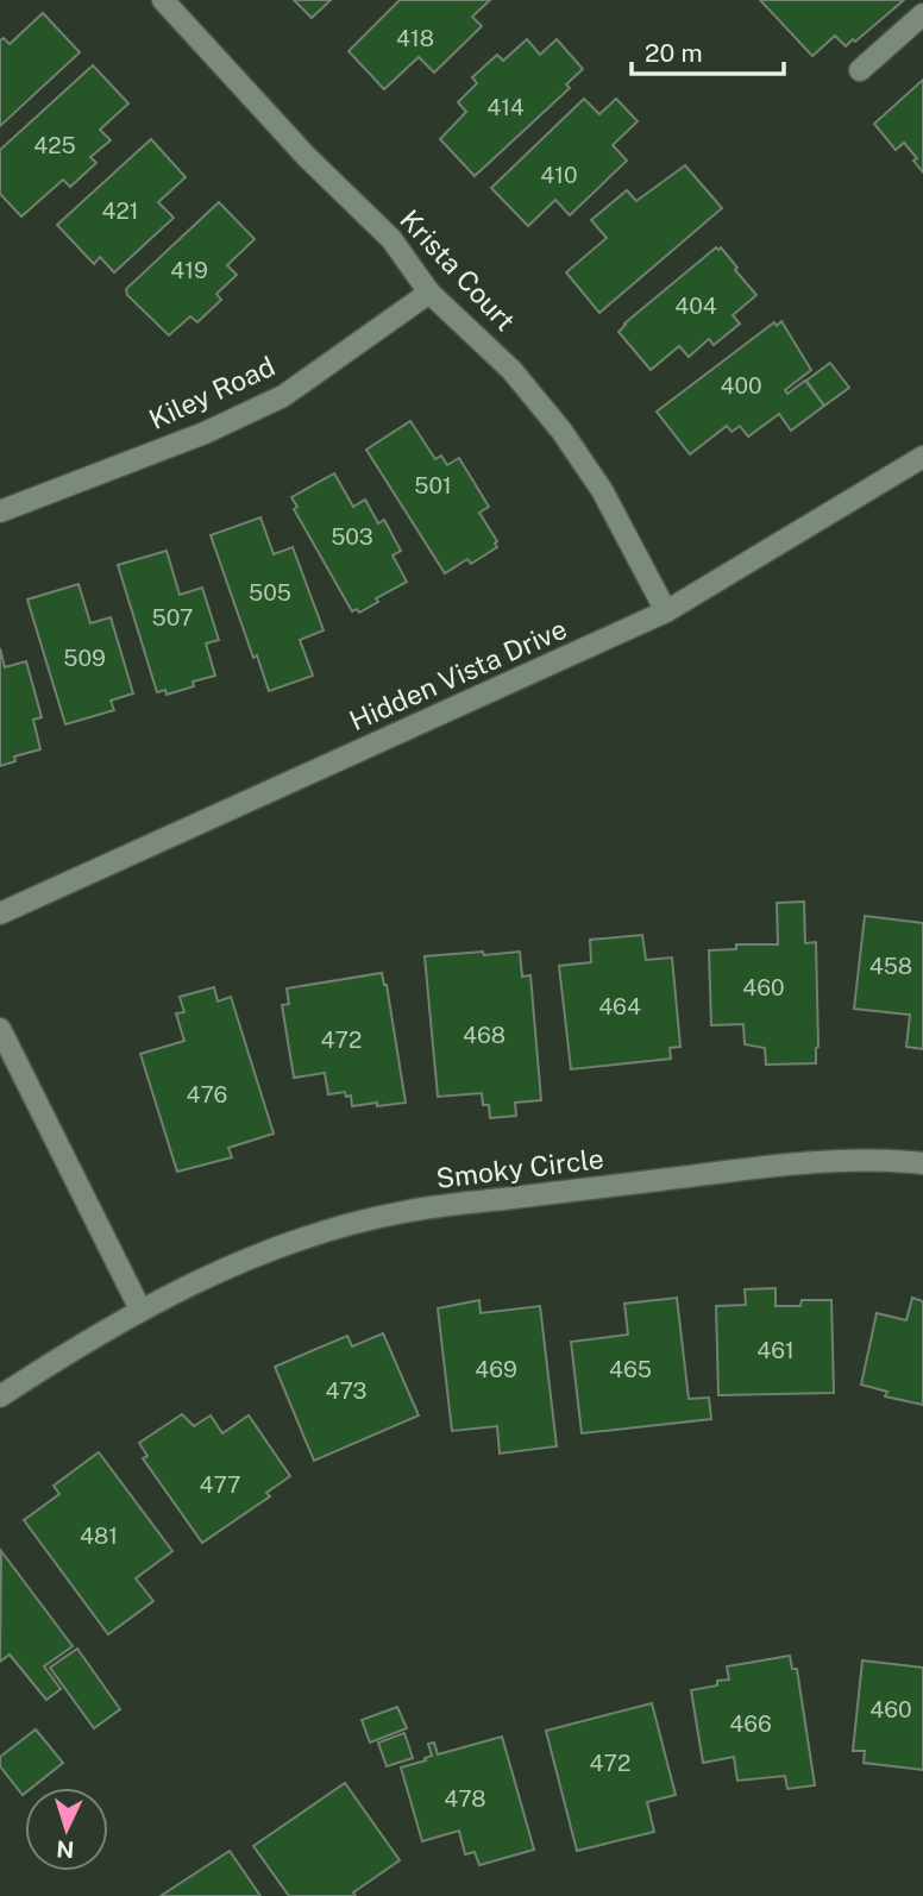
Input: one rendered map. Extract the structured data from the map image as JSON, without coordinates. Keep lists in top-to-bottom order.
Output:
{
  "streets": {
    "street": [
      "Krista Court",
      "Kiley Road",
      "Hidden Vista Drive",
      "Smoky Circle"
    ]
  },
  "crossings": [
    ["Krista Court", "Kiley Road"],
    ["Krista Court", "Hidden Vista Drive"]
  ],
  "house_numbers": [
    "418",
    "414",
    "425",
    "410",
    "421",
    "419",
    "404",
    "400",
    "501",
    "503",
    "505",
    "507",
    "509",
    "458",
    "460",
    "464",
    "468",
    "472",
    "476",
    "461",
    "469",
    "465",
    "473",
    "477",
    "481",
    "460",
    "466",
    "472",
    "478"
  ],
  "scale_bar": "20 m",
  "north": "bottom"
}
